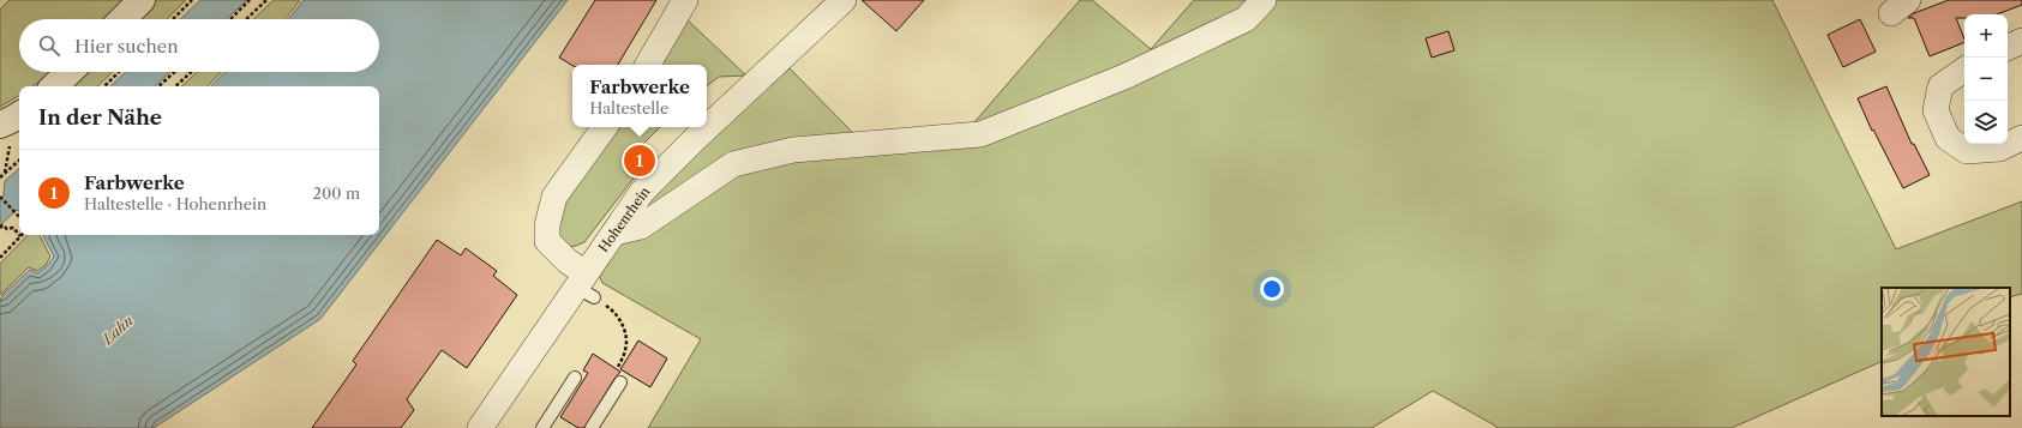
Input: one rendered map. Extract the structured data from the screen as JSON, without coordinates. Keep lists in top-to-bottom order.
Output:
{
  "streets": {
    "street": ["Hohenrhein"]
  },
  "water": ["Lahn"],
  "page": {
    "map_buttons": ["+", "−"],
    "search": "Hier suchen",
    "popup": ["Farbwerke", "Haltestelle"],
    "heading": "In der Nähe",
    "pins": "1",
    "list": [
      {
        "mark": "1",
        "name": "Farbwerke",
        "note": "Haltestelle · Hohenrhein",
        "value": "200 m"
      }
    ]
  }
}
